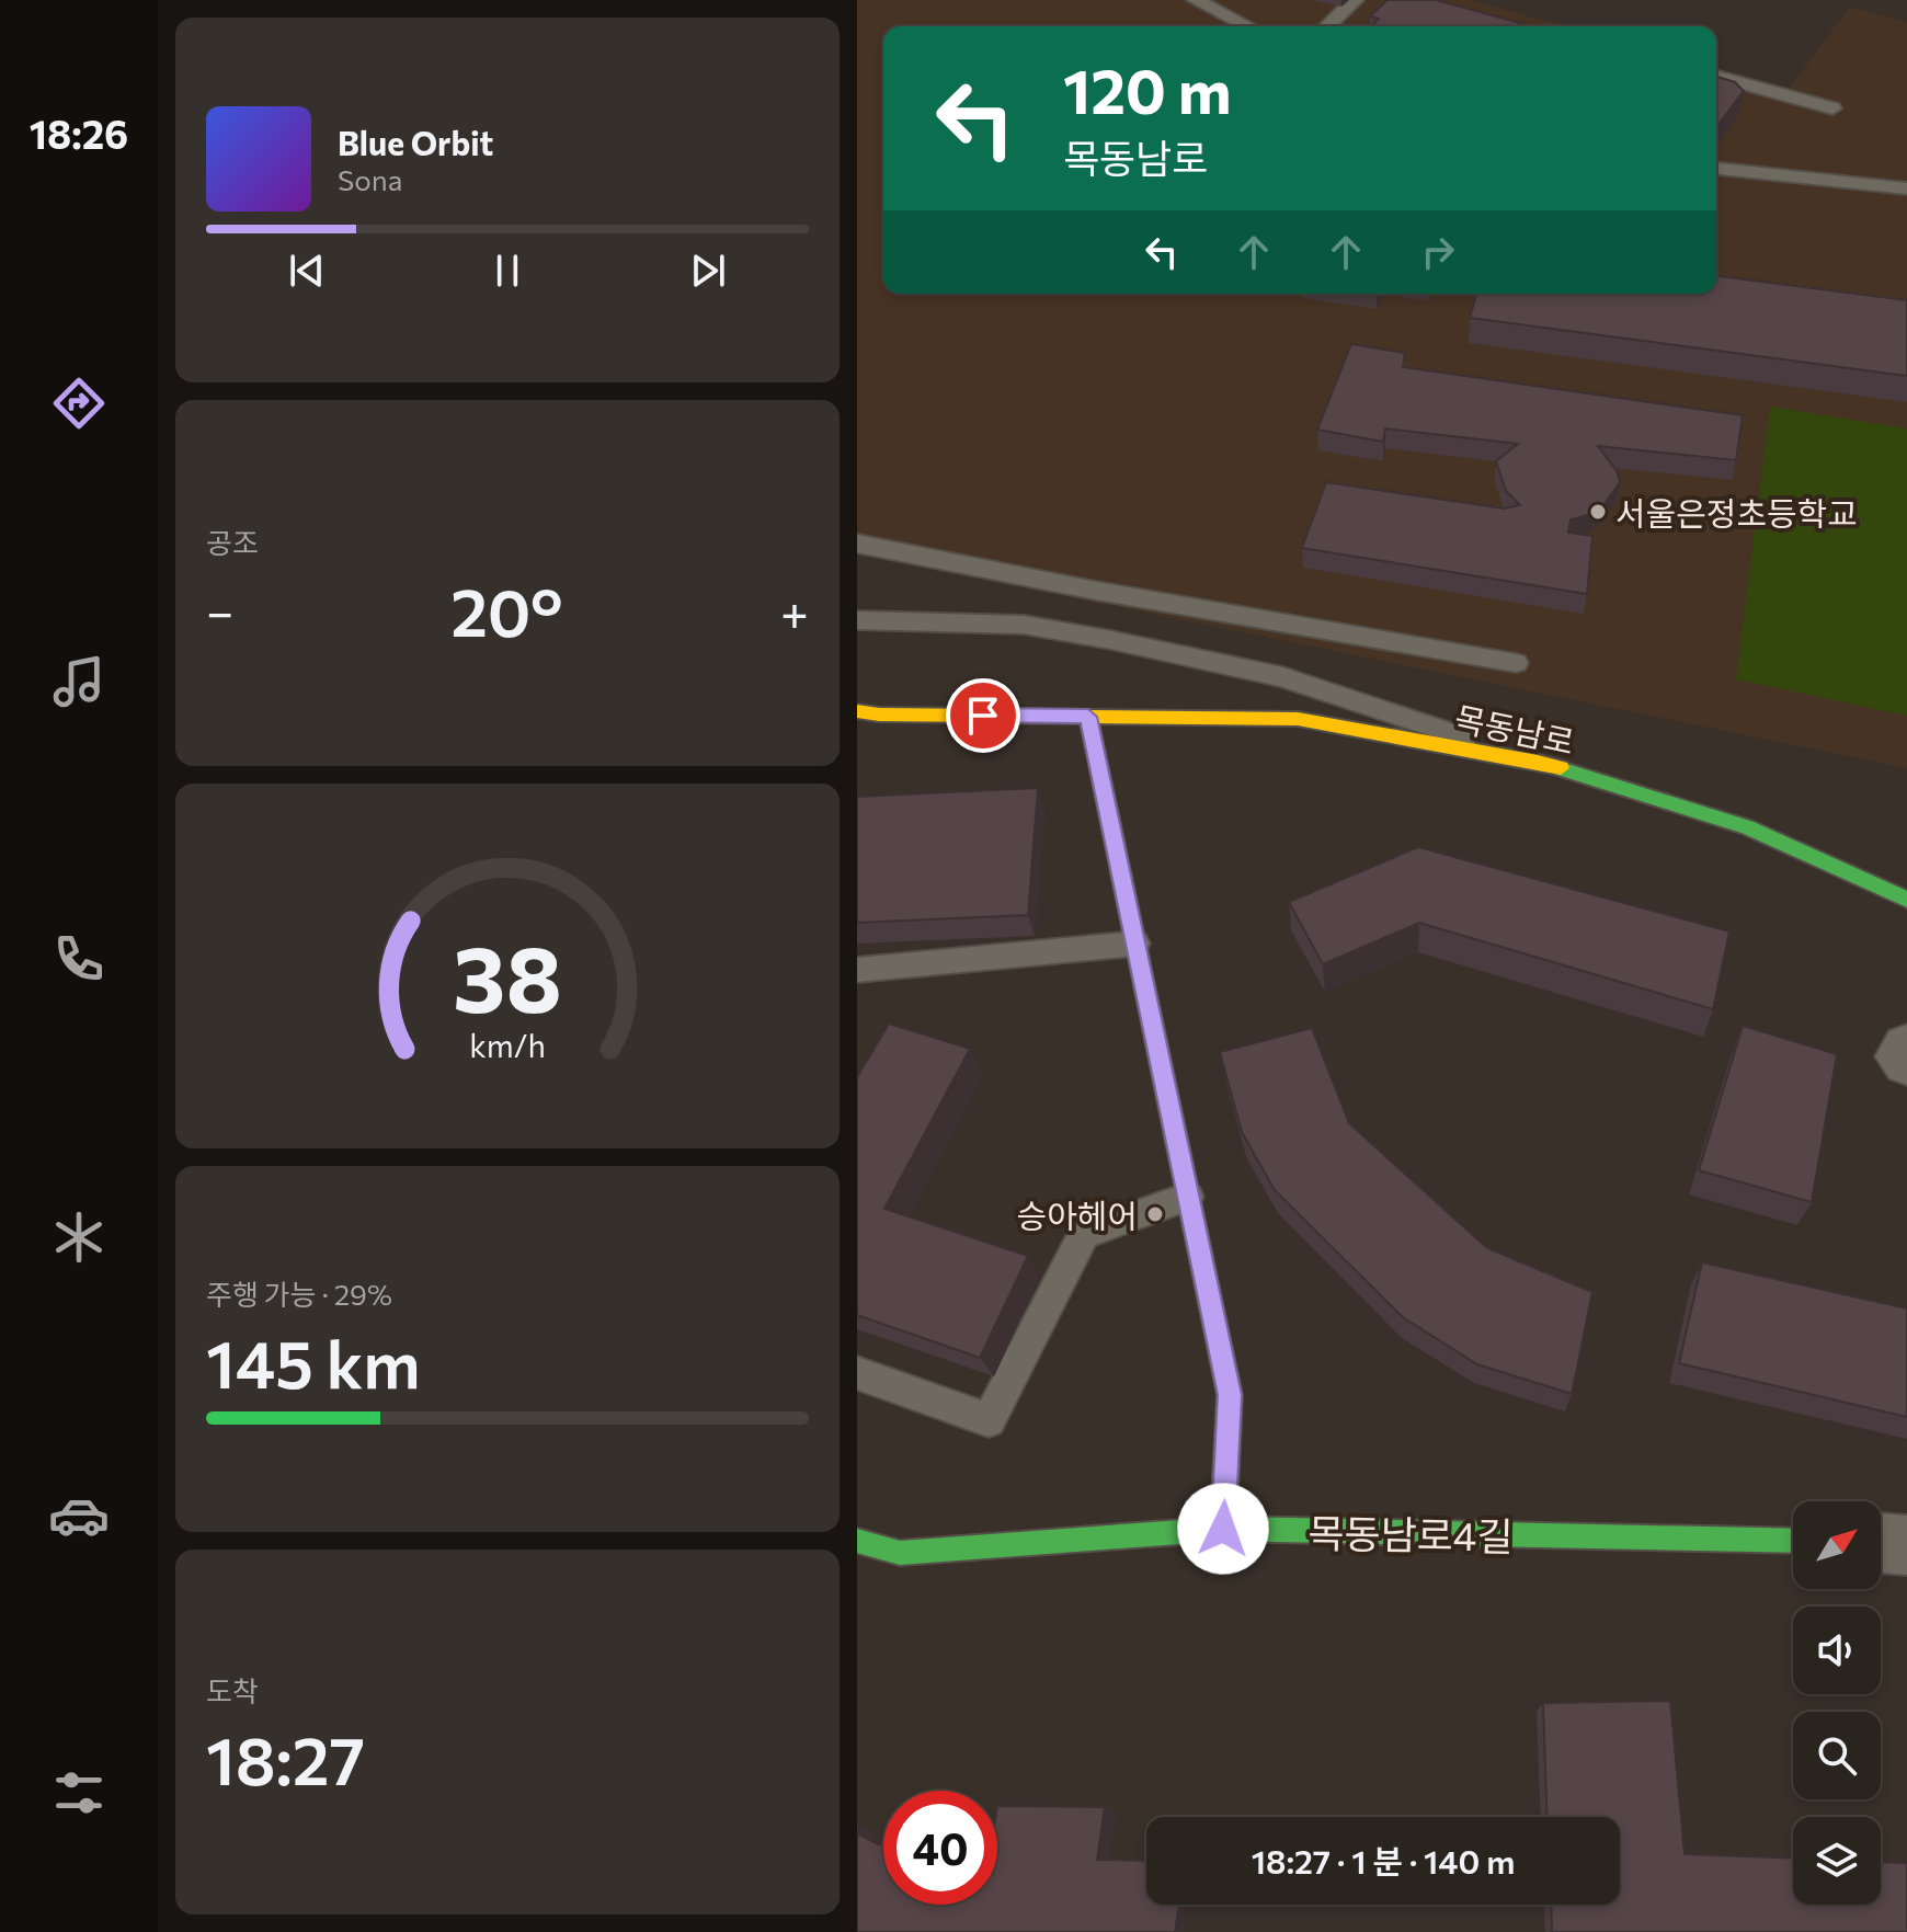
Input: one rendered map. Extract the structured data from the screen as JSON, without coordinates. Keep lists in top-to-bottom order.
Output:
{
  "streets": {
    "street": ["목동남로", "목동남로4길"]
  },
  "places": ["서울은정초등학교", "승아헤어"],
  "north": "top right",
  "page": {
    "tabs": "18:26",
    "turn": ["120 m", "목동남로"],
    "song": ["Blue Orbit", "Sona"],
    "tile": [
      "공조",
      ["주행 가능 · 29%", "145 km"],
      ["도착", "18:27"]
    ],
    "heat": ["−", "20°", "+"],
    "limit": "40",
    "trip": "18:27 · 1 분 · 140 m",
    "gauge": ["38", "km/h"]
  }
}
